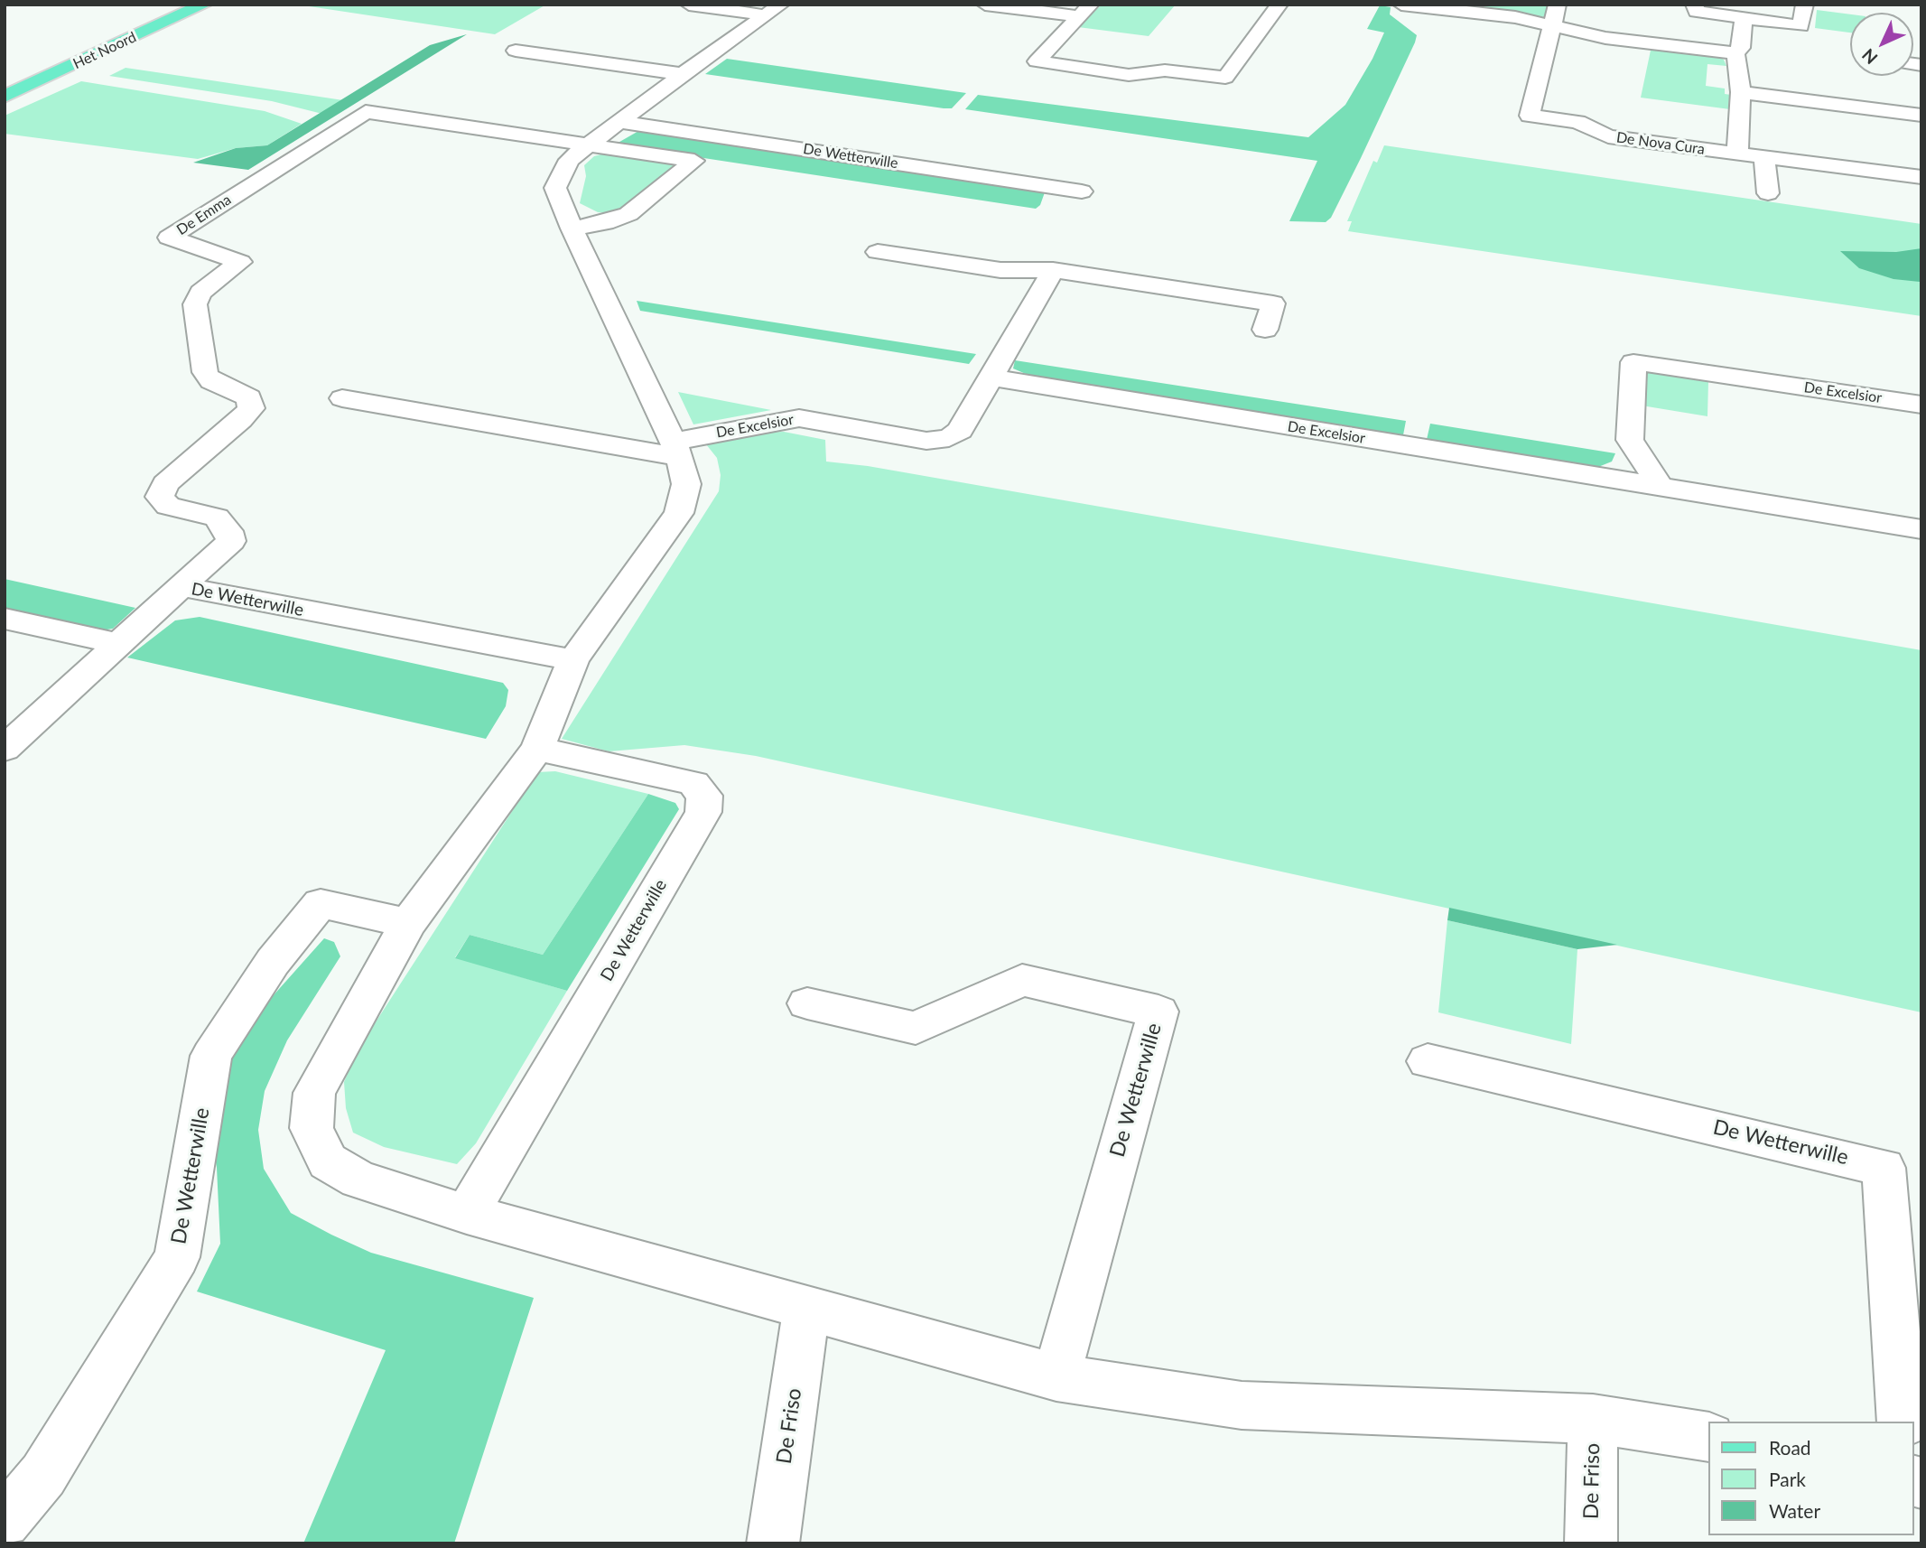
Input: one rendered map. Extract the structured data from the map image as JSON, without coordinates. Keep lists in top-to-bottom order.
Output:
{
  "streets": {
    "main road": ["Het Noord"],
    "street": [
      "De Nova Cura",
      "De Wetterwille",
      "De Emma",
      "De Excelsior",
      "De Friso"
    ]
  },
  "crossings": [
    ["De Wetterwille", "De Emma"]
  ],
  "legend": ["Road", "Park", "Water"],
  "north": "bottom left"
}
